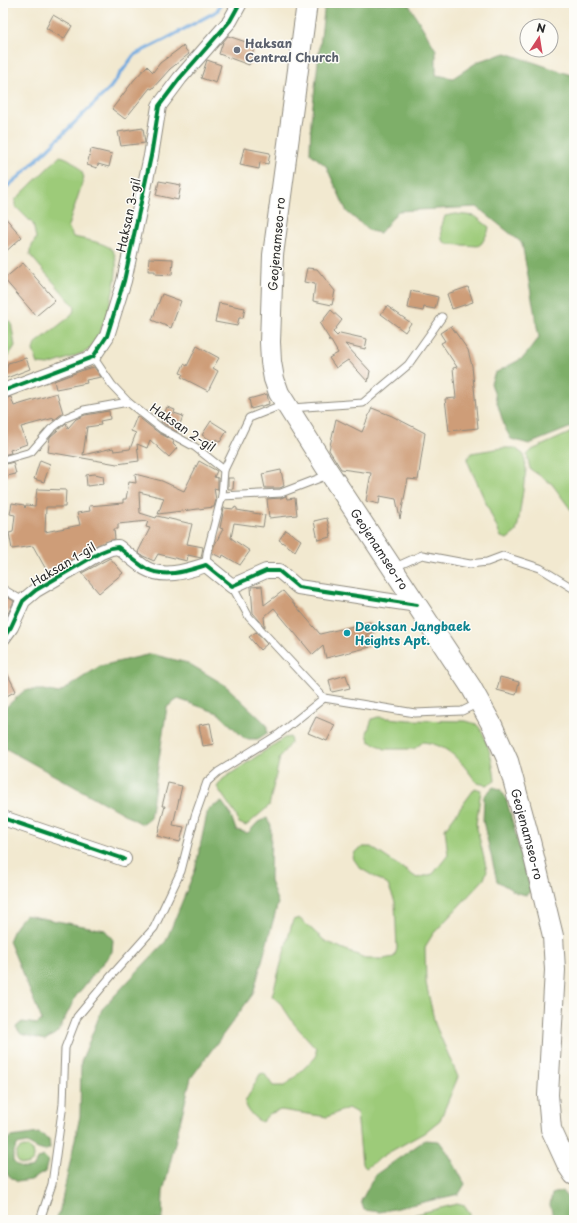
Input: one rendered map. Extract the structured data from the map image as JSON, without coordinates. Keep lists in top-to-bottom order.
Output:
{
  "streets": {
    "main road": ["Geojenamseo-ro"],
    "street": ["Haksan 3-gil", "Haksan 1-gil"],
    "lane": ["Haksan 2-gil"]
  },
  "crossings": [
    ["Haksan 3-gil", "Haksan 2-gil"],
    ["Geojenamseo-ro", "Haksan 2-gil"]
  ],
  "places": ["Haksan Central Church", "Deoksan Jangbaek Heights Apt."],
  "north": "top"
}
